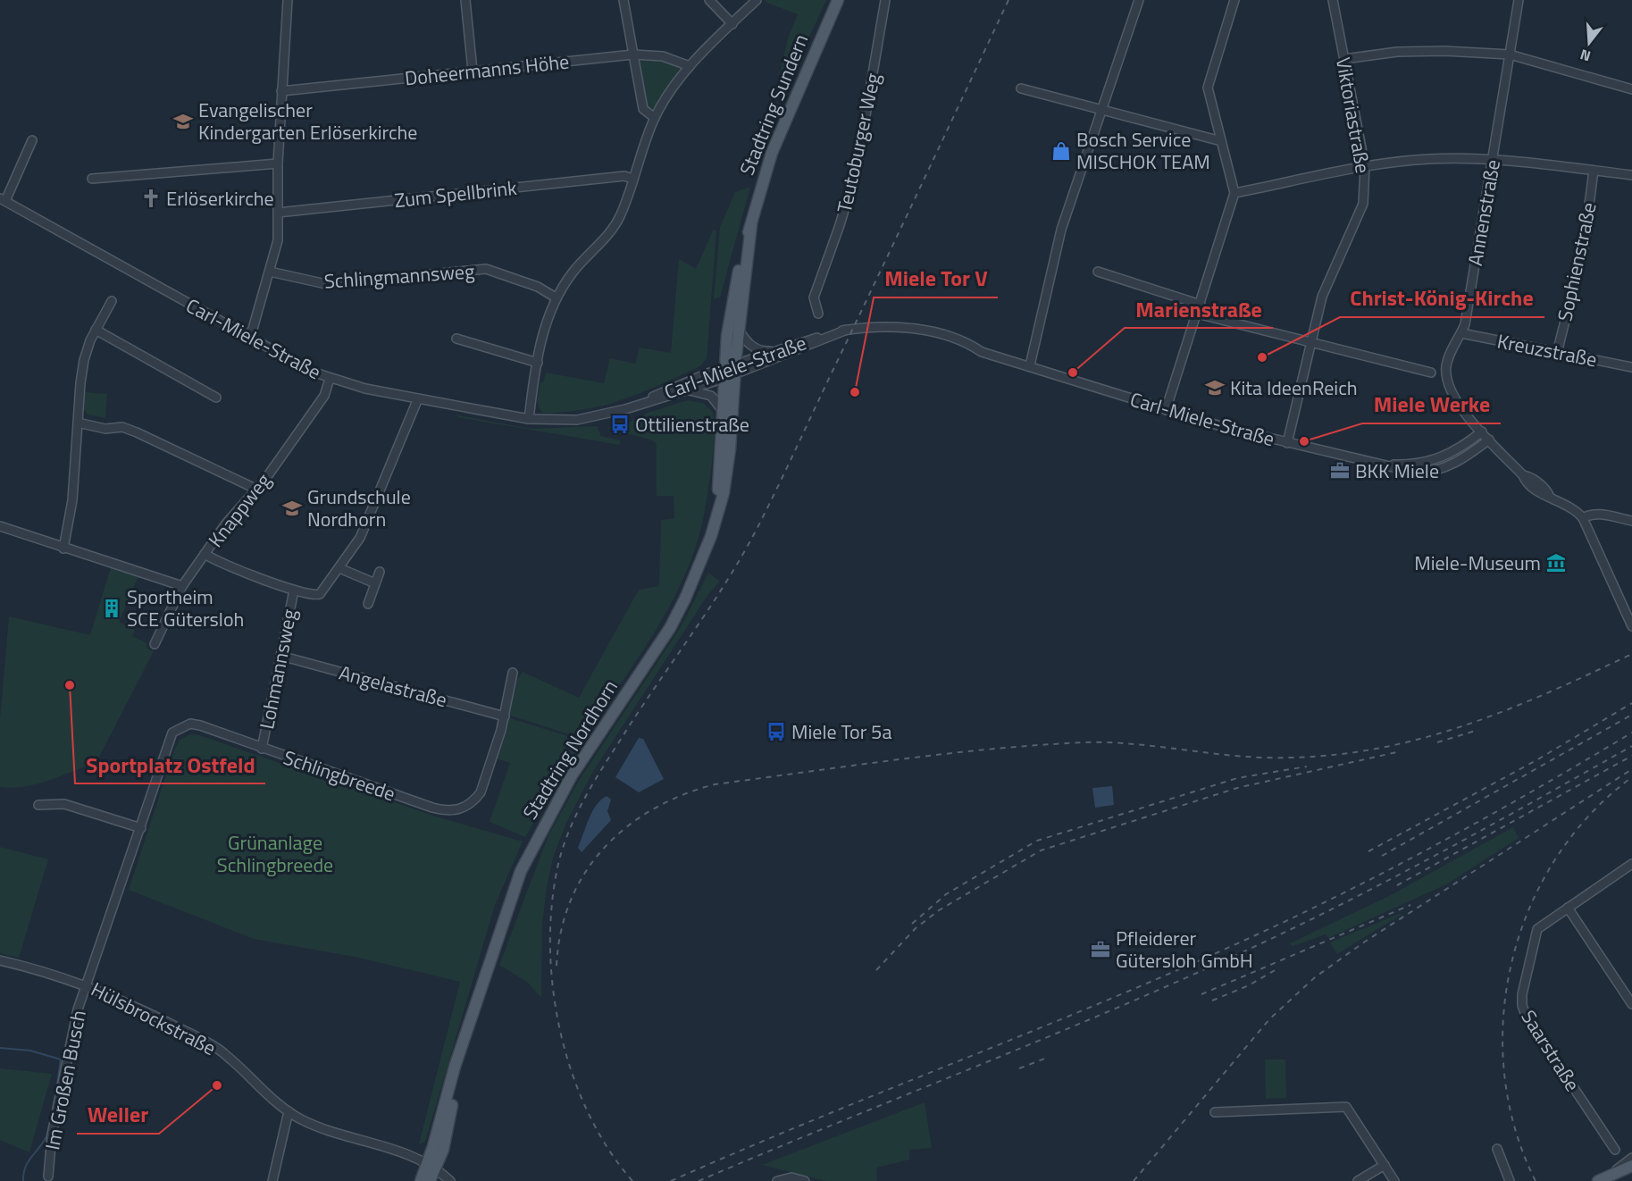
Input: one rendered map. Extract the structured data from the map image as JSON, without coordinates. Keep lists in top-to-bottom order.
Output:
{
  "streets": {
    "main road": ["Stadtring Sundern", "Stadtring Nordhorn"],
    "street": [
      "Doheermanns Höhe",
      "Viktoriastraße",
      "Teutoburger Weg",
      "Zum Spellbrink",
      "Annenstraße",
      "Sophienstraße",
      "Schlingmannsweg",
      "Carl-Miele-Straße",
      "Kreuzstraße",
      "Knappweg",
      "Lohmannsweg",
      "Angelastraße",
      "Schlingbreede",
      "Hülsbrockstraße",
      "Saarstraße",
      "Im Großen Busch"
    ]
  },
  "crossings": [
    ["Stadtring Sundern", "Carl-Miele-Straße"],
    ["Stadtring Sundern", "Stadtring Nordhorn"],
    ["Viktoriastraße", "Carl-Miele-Straße"],
    ["Annenstraße", "Carl-Miele-Straße"],
    ["Annenstraße", "Kreuzstraße"],
    ["Sophienstraße", "Kreuzstraße"],
    ["Carl-Miele-Straße", "Knappweg"],
    ["Carl-Miele-Straße", "Lohmannsweg"],
    ["Carl-Miele-Straße", "Stadtring Nordhorn"],
    ["Knappweg", "Lohmannsweg"],
    ["Lohmannsweg", "Angelastraße"],
    ["Lohmannsweg", "Schlingbreede"],
    ["Angelastraße", "Schlingbreede"],
    ["Stadtring Nordhorn", "Hülsbrockstraße"],
    ["Schlingbreede", "Hülsbrockstraße"],
    ["Schlingbreede", "Im Großen Busch"],
    ["Hülsbrockstraße", "Im Großen Busch"]
  ],
  "parks": ["Grünanlage Schlingbreede"],
  "places": {
    "school or university": ["Evangelischer Kindergarten Erlöserkirche", "Kita IdeenReich", "Grundschule Nordhorn"],
    "shop": ["Bosch Service MISCHOK TEAM"],
    "church": ["Erlöserkirche"],
    "other": [
      "Christ-König-Kirche",
      "Marienstraße",
      "Miele Tor V",
      "Miele Werke",
      "Sportplatz Ostfeld",
      "Weller"
    ],
    "bus stop": ["Ottilienstraße", "Miele Tor 5a"],
    "office": ["BKK Miele", "Pfleiderer Gütersloh GmbH"],
    "museum": ["Miele-Museum"],
    "building": ["Sportheim SCE Gütersloh"]
  },
  "north": "bottom"
}
